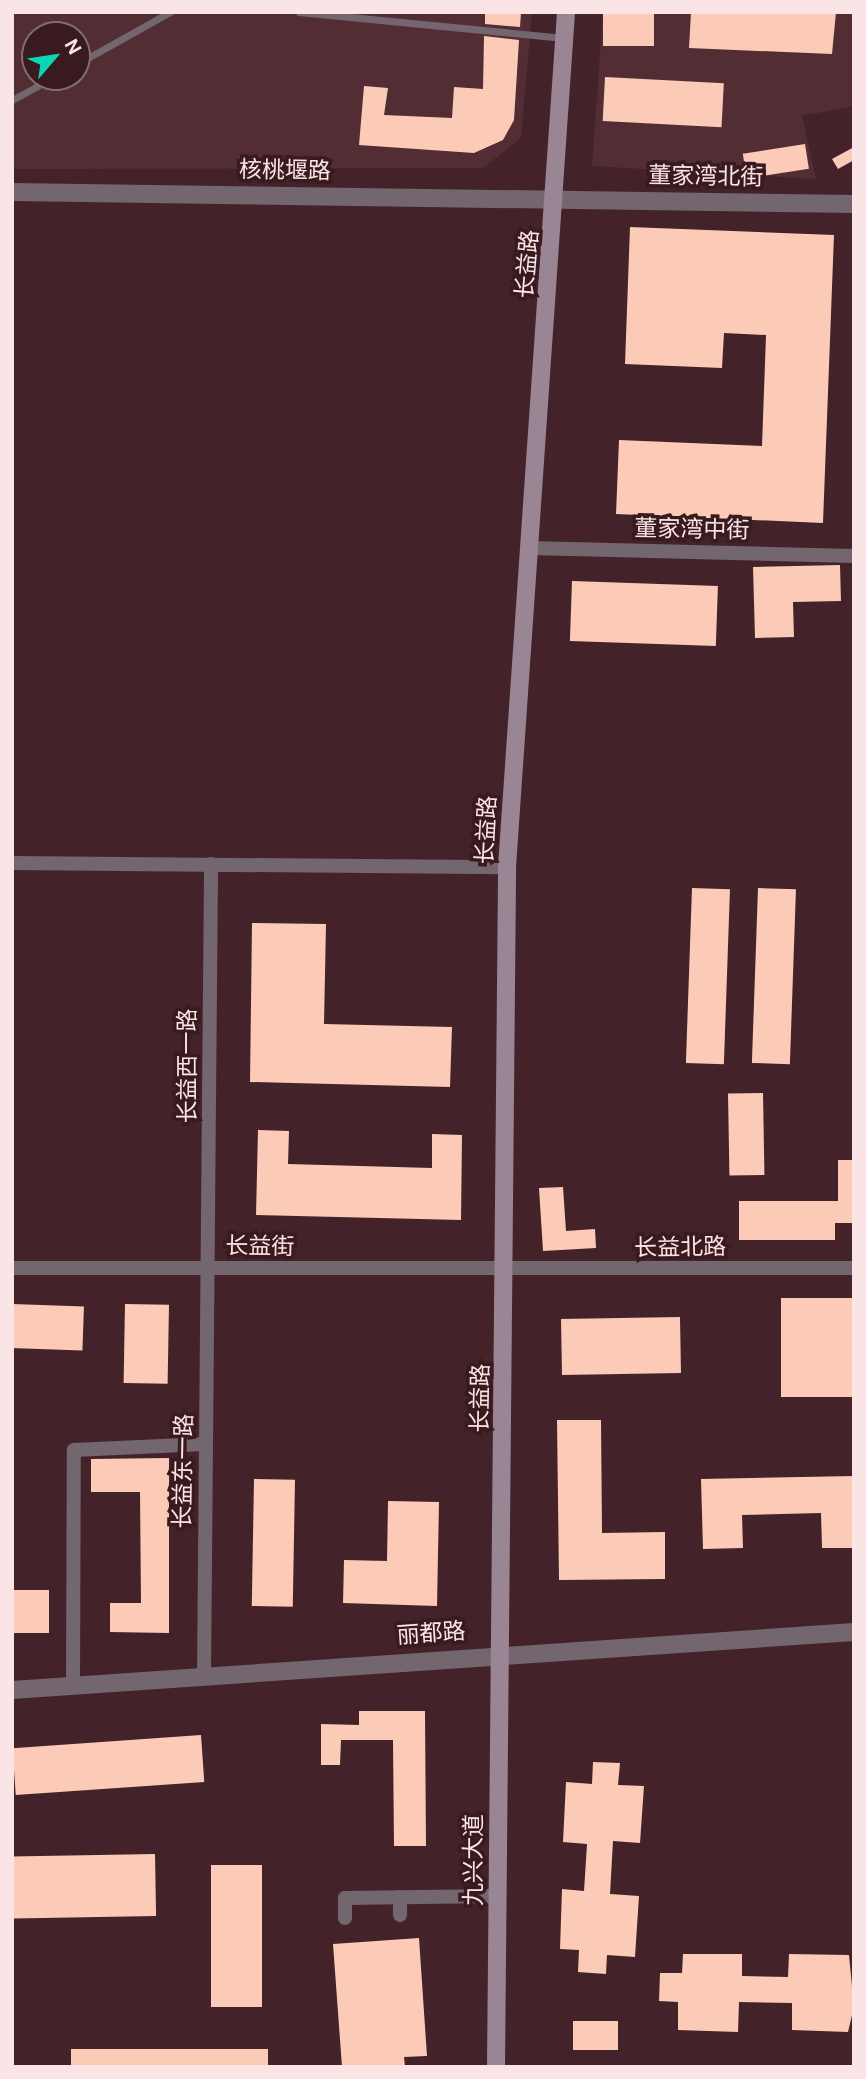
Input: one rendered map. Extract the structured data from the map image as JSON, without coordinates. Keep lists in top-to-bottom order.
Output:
{
  "streets": {
    "main road": ["长益路", "九兴大道"],
    "street": [
      "核桃堰路",
      "董家湾北街",
      "董家湾中街",
      "长益西一路",
      "长益街",
      "长益北路",
      "长益东一路",
      "丽都路"
    ]
  },
  "crossings": [
    ["核桃堰路", "董家湾北街"],
    ["核桃堰路", "长益路"],
    ["董家湾北街", "长益路"],
    ["长益路", "董家湾中街"],
    ["长益路", "长益街"],
    ["长益路", "长益北路"],
    ["长益路", "丽都路"],
    ["长益路", "九兴大道"],
    ["长益西一路", "长益街"],
    ["长益西一路", "长益东一路"],
    ["长益街", "长益北路"],
    ["长益街", "长益东一路"],
    ["长益东一路", "丽都路"],
    ["丽都路", "九兴大道"]
  ],
  "north": "top right"
}
